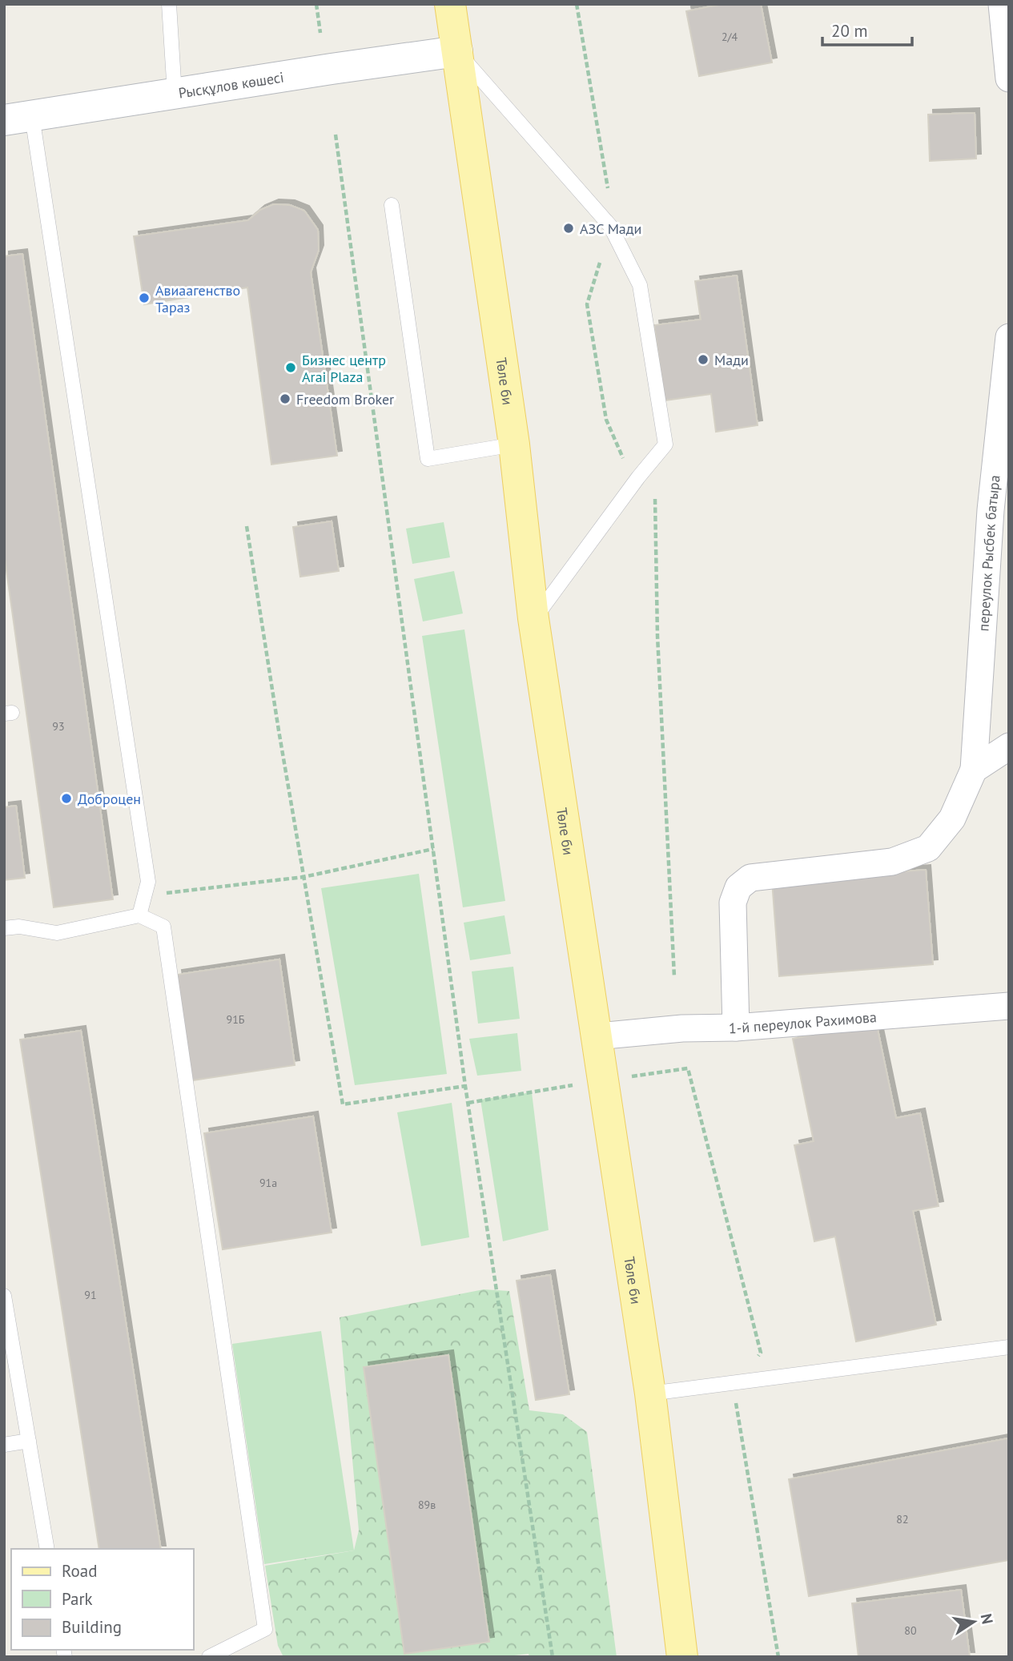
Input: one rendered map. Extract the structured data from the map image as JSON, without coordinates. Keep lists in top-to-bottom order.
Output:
{
  "streets": {
    "main road": ["Төле би"],
    "street": ["Рысқұлов көшесі", "переулок Рысбек батыра", "1-й переулок Рахимова"]
  },
  "crossings": [
    ["Рысқұлов көшесі", "Төле би"],
    ["Төле би", "1-й переулок Рахимова"],
    ["переулок Рысбек батыра", "1-й переулок Рахимова"]
  ],
  "places": [
    "АЗС Мади",
    "Авиаагенство Тараз",
    "Мади",
    "Бизнес центр Arai Plaza",
    "Freedom Broker",
    "Доброцен"
  ],
  "house_numbers": [
    "2/4",
    "93",
    "91Б",
    "91а",
    "91",
    "89в",
    "82",
    "80"
  ],
  "legend": ["Road", "Park", "Building"],
  "scale_bar": "20 m",
  "north": "right"
}
